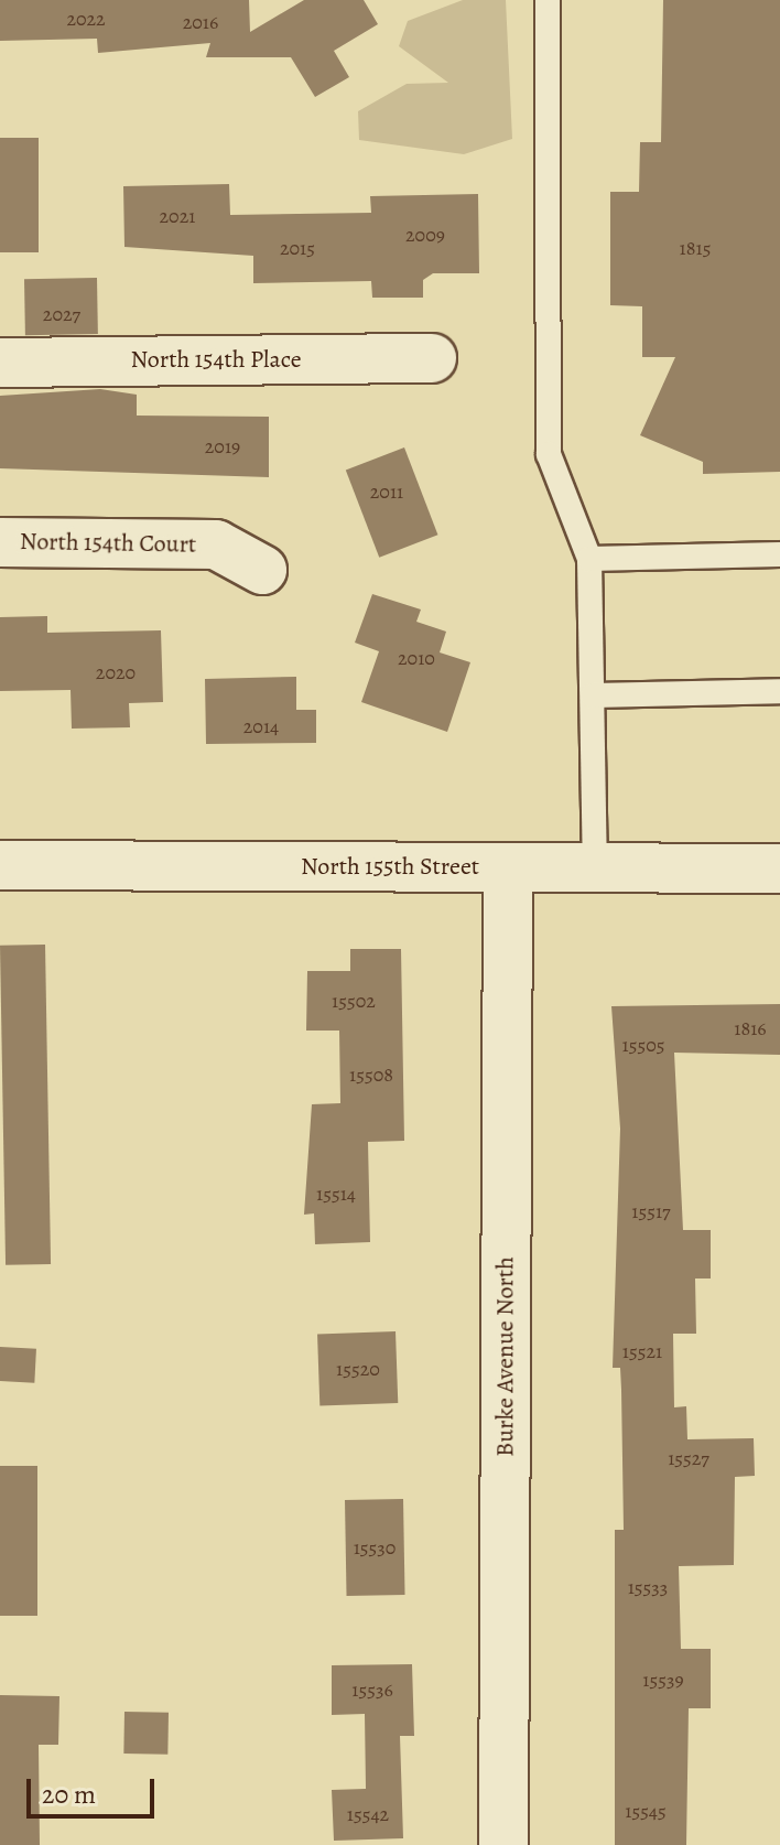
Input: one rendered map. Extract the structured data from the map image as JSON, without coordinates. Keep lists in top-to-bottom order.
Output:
{
  "streets": {
    "street": [
      "North 154th Place",
      "North 154th Court",
      "North 155th Street",
      "Burke Avenue North"
    ]
  },
  "crossings": [
    ["North 155th Street", "Burke Avenue North"]
  ],
  "house_numbers": [
    "2022",
    "2016",
    "2021",
    "2009",
    "2015",
    "1815",
    "2027",
    "2019",
    "2011",
    "2010",
    "2020",
    "2014",
    "15502",
    "1816",
    "15505",
    "15508",
    "15514",
    "15517",
    "15521",
    "15520",
    "15527",
    "15530",
    "15533",
    "15539",
    "15536",
    "15545",
    "15542"
  ],
  "scale_bar": "20 m"
}
